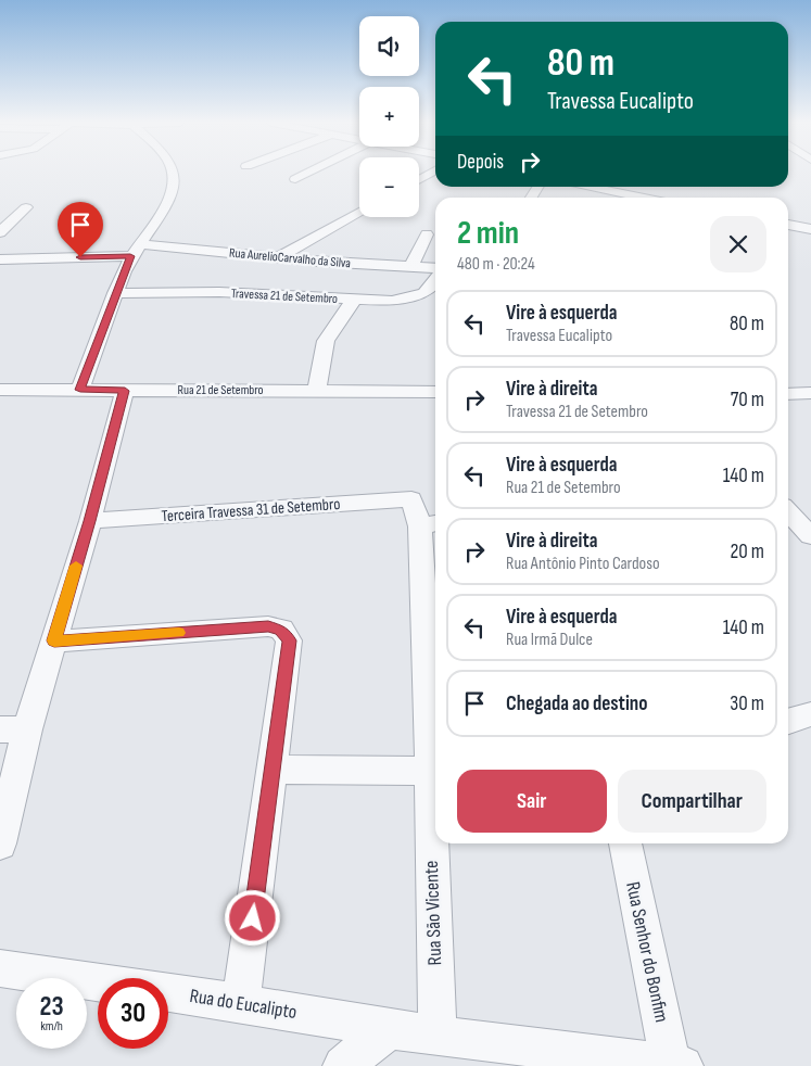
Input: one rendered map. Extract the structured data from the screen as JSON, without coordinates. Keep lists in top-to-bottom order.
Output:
{
  "streets": {
    "street": [
      "Rua AurelioCarvalho da Silva",
      "Travessa 21 de Setembro",
      "Rua 21 de Setembro",
      "Terceira Travessa 31 de Setembro",
      "Rua São Vicente",
      "Rua Senhor do Bonfim",
      "Rua do Eucalipto"
    ]
  },
  "crossings": [
    ["Terceira Travessa 31 de Setembro", "Rua São Vicente"],
    ["Rua São Vicente", "Rua do Eucalipto"],
    ["Rua Senhor do Bonfim", "Rua do Eucalipto"]
  ],
  "page": {
    "map_buttons": ["+", "−"],
    "turn": ["80 m", "Travessa Eucalipto"],
    "then": "Depois",
    "heading": ["2 min", "480 m · 20:24"],
    "list": [
      {
        "name": "Vire à esquerda",
        "note": "Travessa Eucalipto",
        "value": "80 m"
      },
      {
        "name": "Vire à direita",
        "note": "Travessa 21 de Setembro",
        "value": "70 m"
      },
      {
        "name": "Vire à esquerda",
        "note": "Rua 21 de Setembro",
        "value": "140 m"
      },
      {
        "name": "Vire à direita",
        "note": "Rua Antônio Pinto Cardoso",
        "value": "20 m"
      },
      {
        "name": "Vire à esquerda",
        "note": "Rua Irmã Dulce",
        "value": "140 m"
      },
      {
        "name": "Chegada ao destino",
        "value": "30 m"
      }
    ],
    "buttons": ["Sair", "Compartilhar"],
    "speed": "23 km/h",
    "limit": "30"
  }
}
